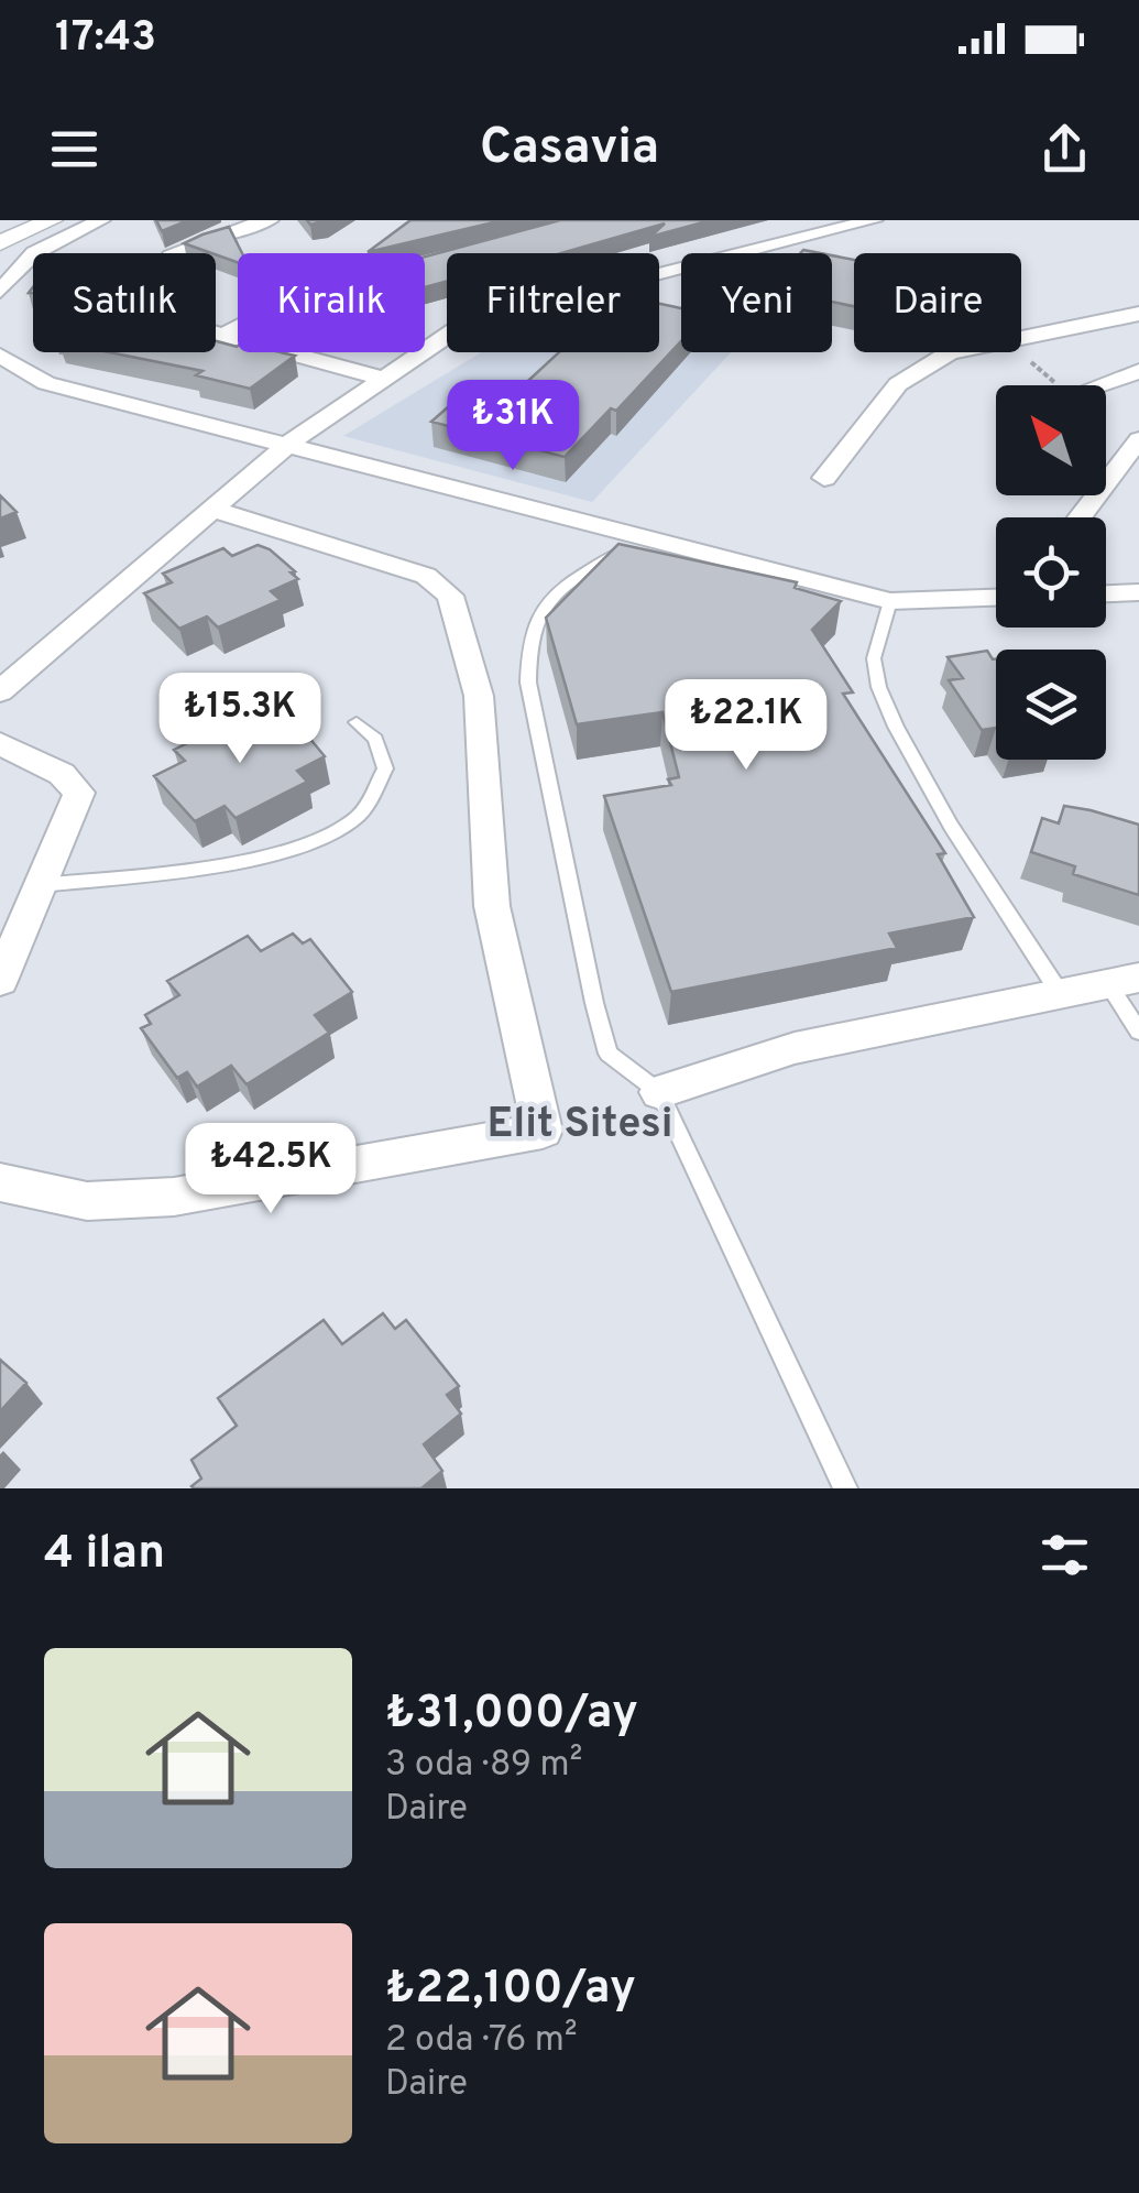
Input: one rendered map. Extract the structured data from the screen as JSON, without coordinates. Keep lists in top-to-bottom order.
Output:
{
  "districts": ["Elit Sitesi"],
  "north": "top left",
  "page": {
    "status": "17:43",
    "header": "Casavia",
    "chip": [
      "Satılık",
      "Kiralık",
      "Filtreler",
      "Yeni",
      "Daire"
    ],
    "price": [
      "₺31K",
      "₺15.3K",
      "₺22.1K",
      "₺42.5K"
    ],
    "heading": "4 ilan",
    "list": [
      {
        "name": "₺31,000/ay",
        "note": "3 oda · 89 m² · Daire"
      },
      {
        "name": "₺22,100/ay",
        "note": "2 oda · 76 m² · Daire"
      }
    ]
  }
}
